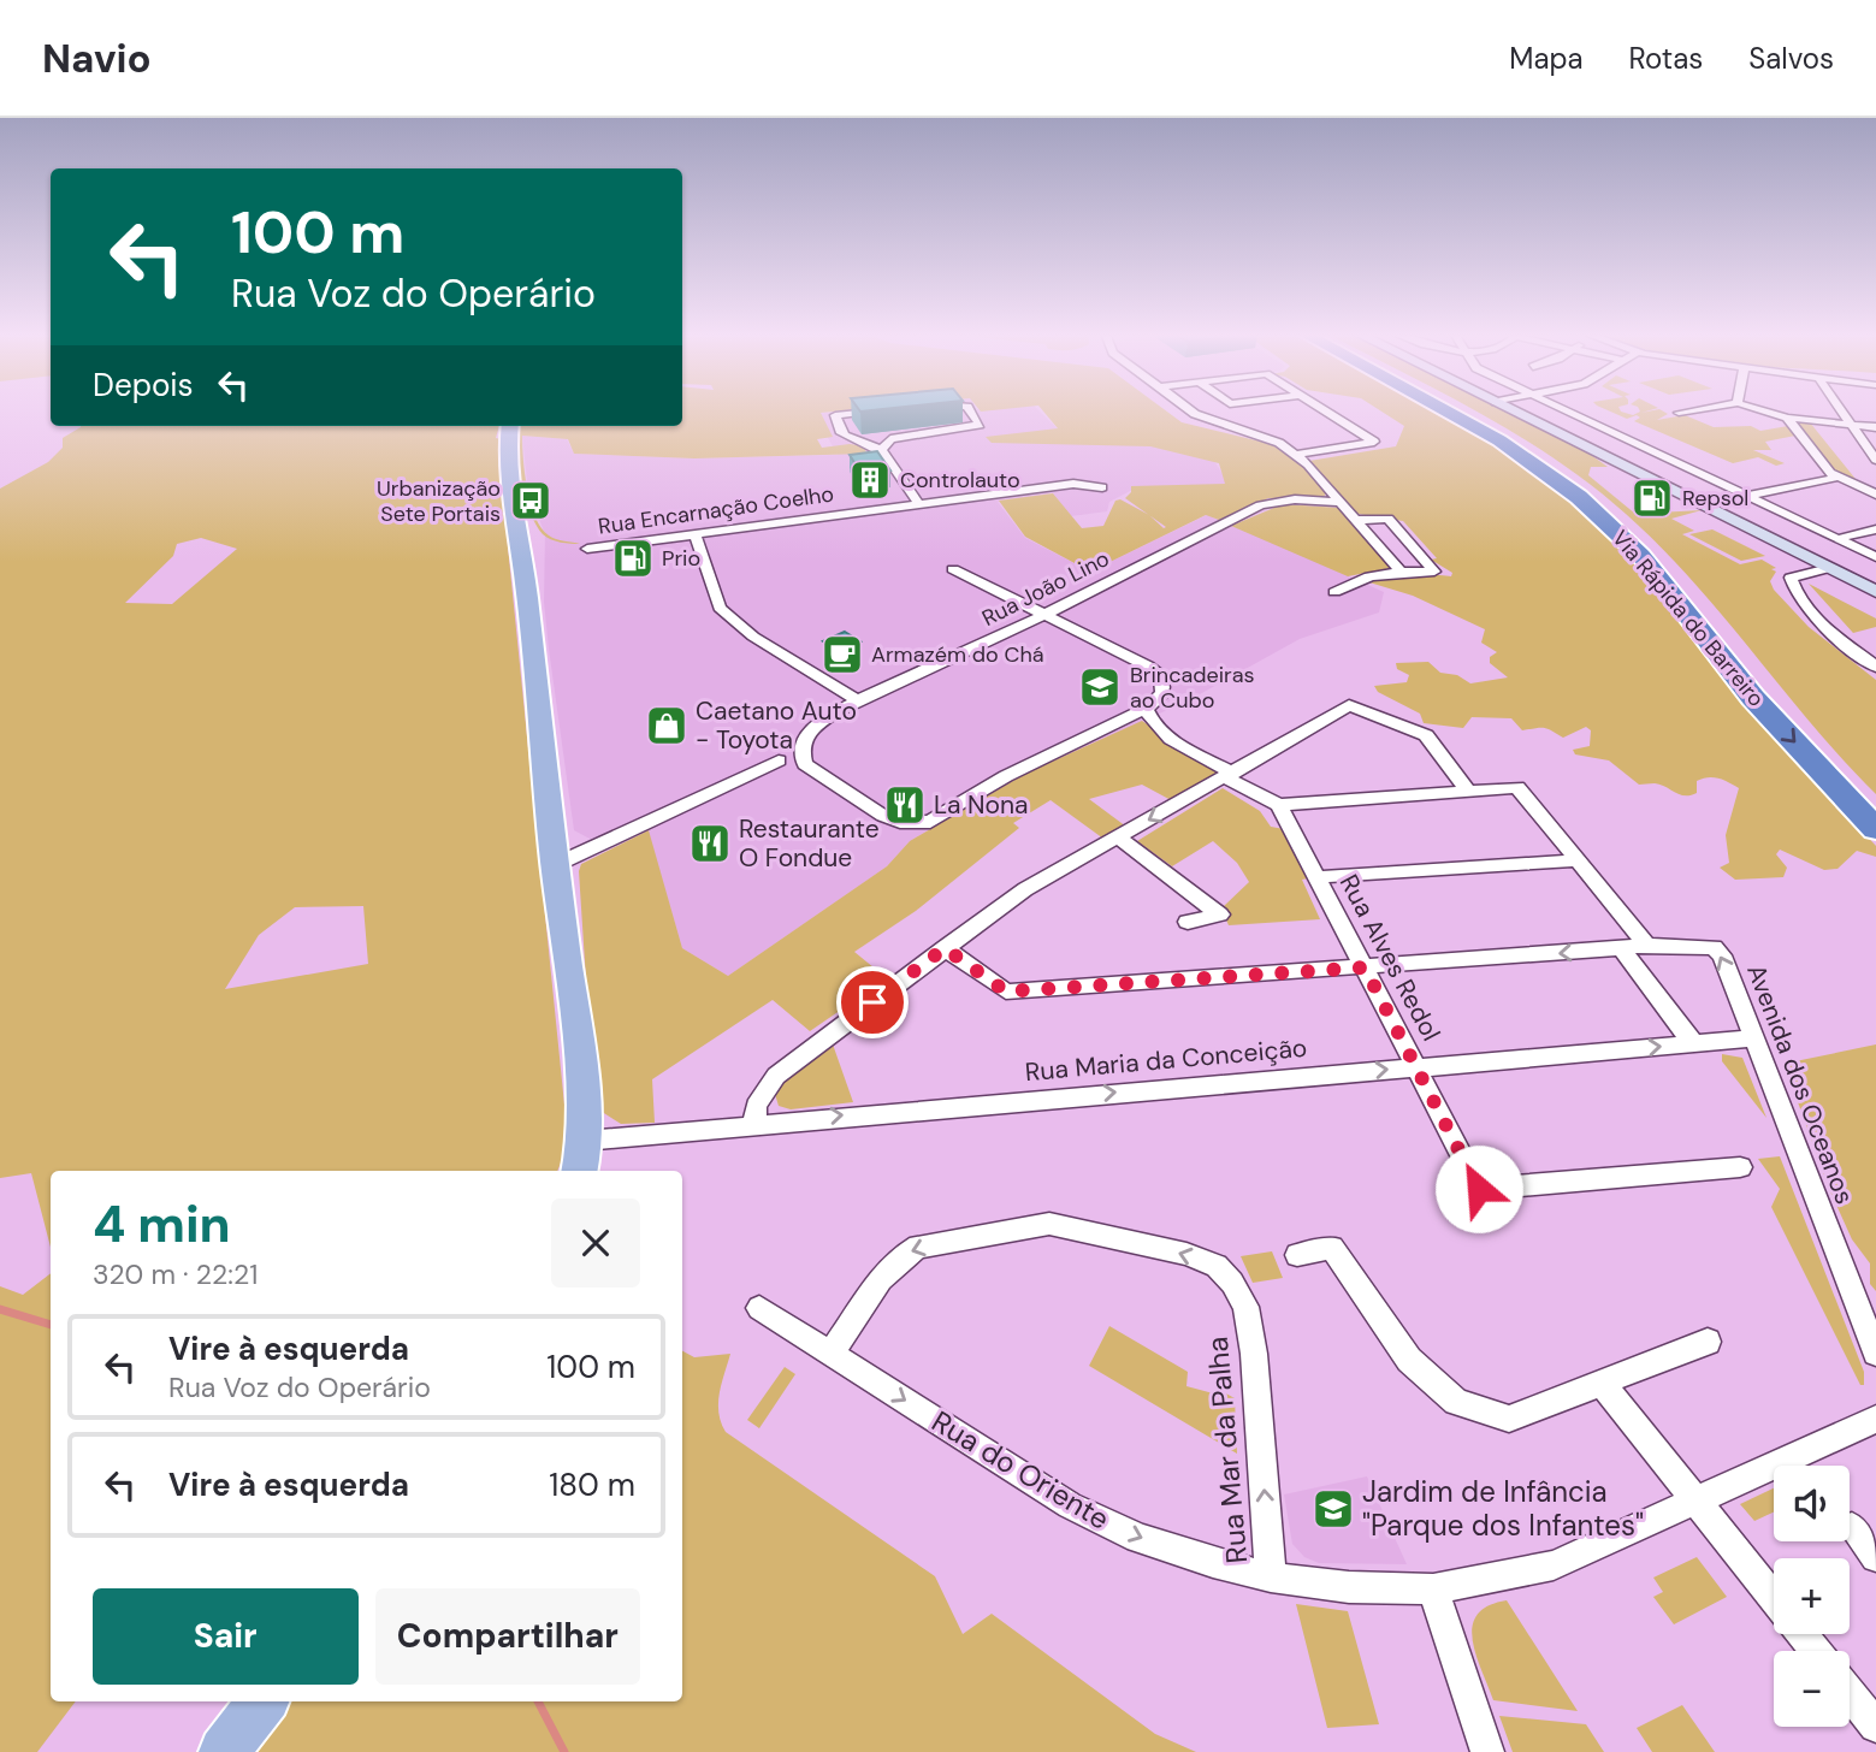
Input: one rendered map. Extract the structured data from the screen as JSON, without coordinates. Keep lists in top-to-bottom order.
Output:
{
  "streets": {
    "highway": ["Via Rápida do Barreiro"],
    "street": [
      "Rua Encarnação Coelho",
      "Rua João Lino",
      "Rua Alves Redol",
      "Rua Maria da Conceição",
      "Avenida dos Oceanos",
      "Rua Mar da Palha",
      "Rua do Oriente"
    ]
  },
  "crossings": [
    ["Rua Alves Redol", "Rua Maria da Conceição"],
    ["Rua Maria da Conceição", "Avenida dos Oceanos"],
    ["Rua Mar da Palha", "Rua do Oriente"]
  ],
  "one_way": ["Rua do Oriente"],
  "places": {
    "building": ["Controlauto"],
    "fuel station": ["Repsol", "Prio"],
    "bus stop": ["Urbanização Sete Portais"],
    "cafe": ["Armazém do Chá"],
    "school or university": ["Brincadeiras ao Cubo", "Jardim de Infância \"Parque dos Infantes\""],
    "shop": ["Caetano Auto - Toyota"],
    "restaurant": ["La Nona", "Restaurante O Fondue"]
  },
  "page": {
    "header": "Navio",
    "nav": ["Mapa", "Rotas", "Salvos"],
    "turn": ["100 m", "Rua Voz do Operário"],
    "then": "Depois",
    "heading": ["4 min", "320 m · 22:21"],
    "list": [
      {
        "name": "Vire à esquerda",
        "note": "Rua Voz do Operário",
        "value": "100 m"
      },
      {
        "name": "Vire à esquerda",
        "value": "180 m"
      }
    ],
    "map_buttons": ["+", "−"],
    "buttons": ["Sair", "Compartilhar"]
  }
}
